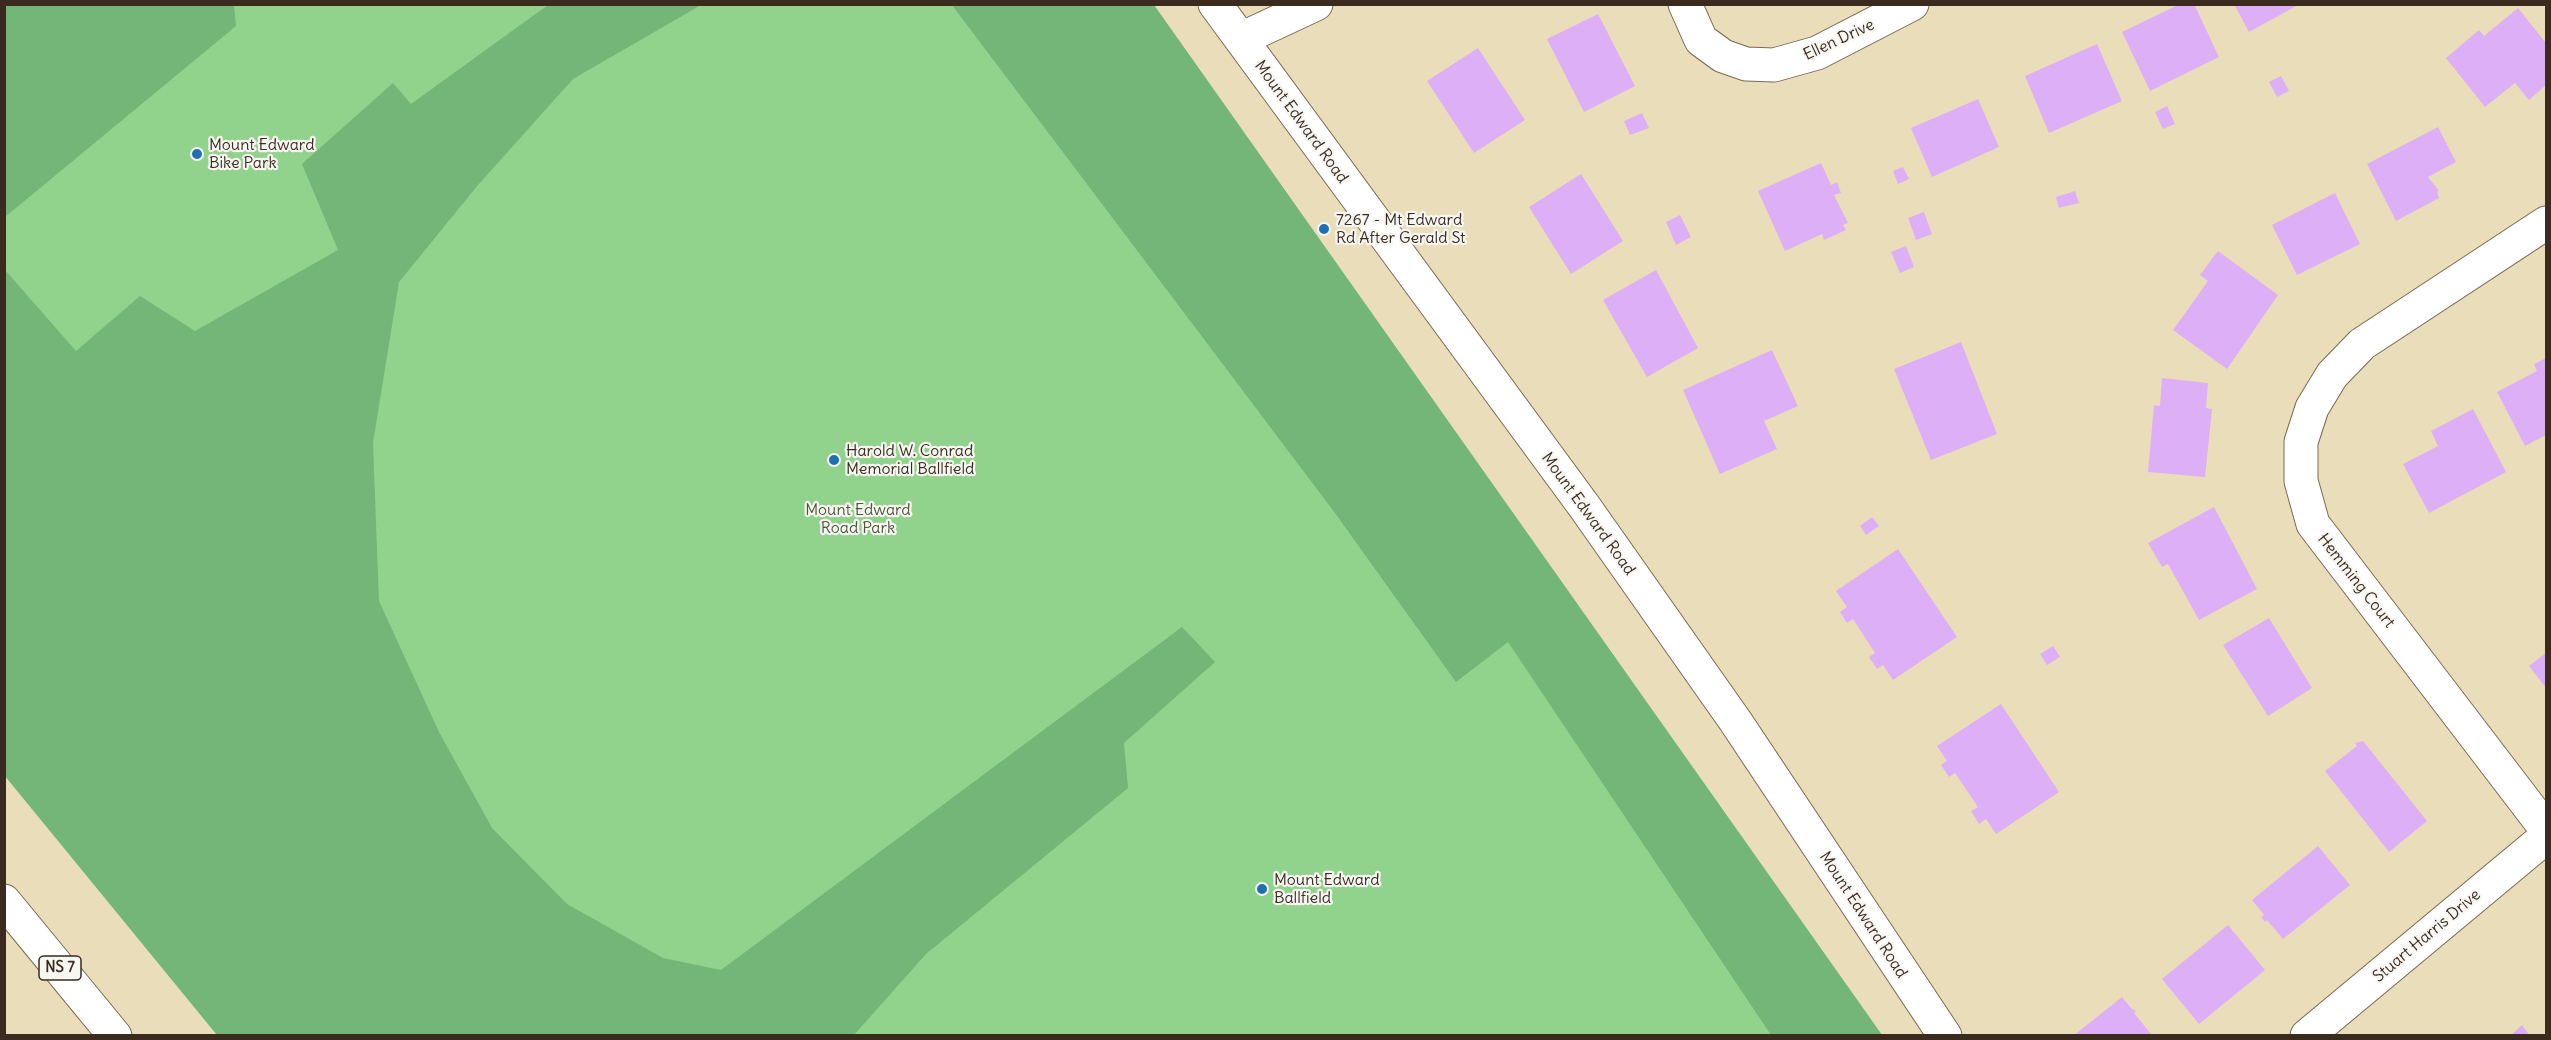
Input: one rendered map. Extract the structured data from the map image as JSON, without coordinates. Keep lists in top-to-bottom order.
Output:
{
  "streets": {
    "street": [
      "Ellen Drive",
      "Mount Edward Road",
      "Hemming Court",
      "Stuart Harris Drive",
      "NS 7"
    ]
  },
  "parks": ["Mount Edward Road Park"],
  "places": [
    "Mount Edward Bike Park",
    "7267 - Mt Edward Rd After Gerald St",
    "Harold W. Conrad Memorial Ballfield",
    "Mount Edward Ballfield"
  ]
}
